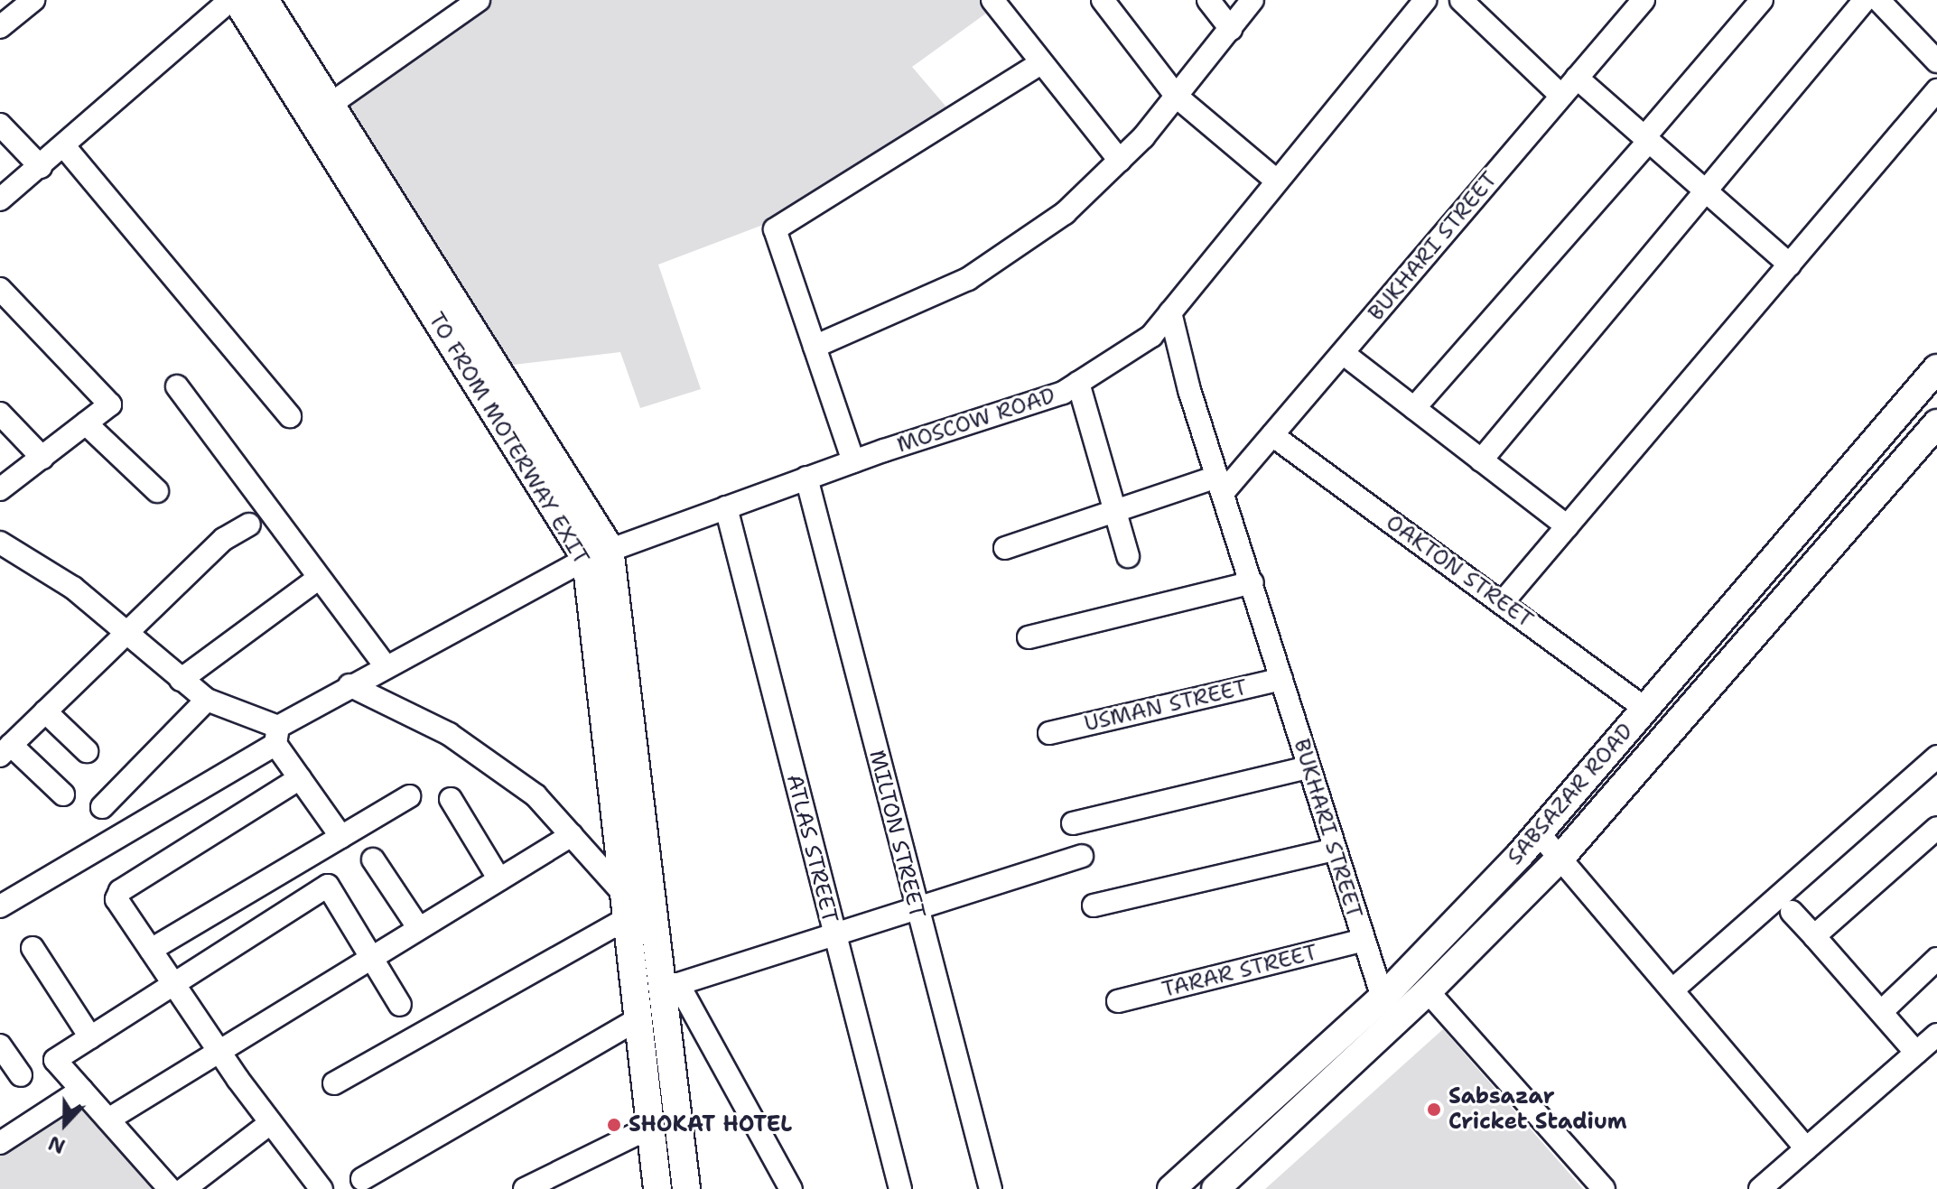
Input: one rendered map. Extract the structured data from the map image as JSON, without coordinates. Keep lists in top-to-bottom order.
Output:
{
  "streets": {
    "main road": ["TO FROM MOTERWAY EXIT", "SABSAZAR ROAD"],
    "street": [
      "BUKHARI STREET",
      "MOSCOW ROAD",
      "OAKTON STREET",
      "USMAN STREET",
      "MILTON STREET",
      "ATLAS STREET",
      "TARAR STREET"
    ]
  },
  "crossings": [
    ["BUKHARI STREET", "MOSCOW ROAD"],
    ["BUKHARI STREET", "OAKTON STREET"],
    ["BUKHARI STREET", "USMAN STREET"],
    ["BUKHARI STREET", "SABSAZAR ROAD"],
    ["BUKHARI STREET", "TARAR STREET"],
    ["MOSCOW ROAD", "TO FROM MOTERWAY EXIT"],
    ["MOSCOW ROAD", "MILTON STREET"],
    ["MOSCOW ROAD", "ATLAS STREET"],
    ["OAKTON STREET", "SABSAZAR ROAD"]
  ],
  "places": ["Sabsazar Cricket Stadium", "SHOKAT HOTEL"],
  "north": "bottom"
}
